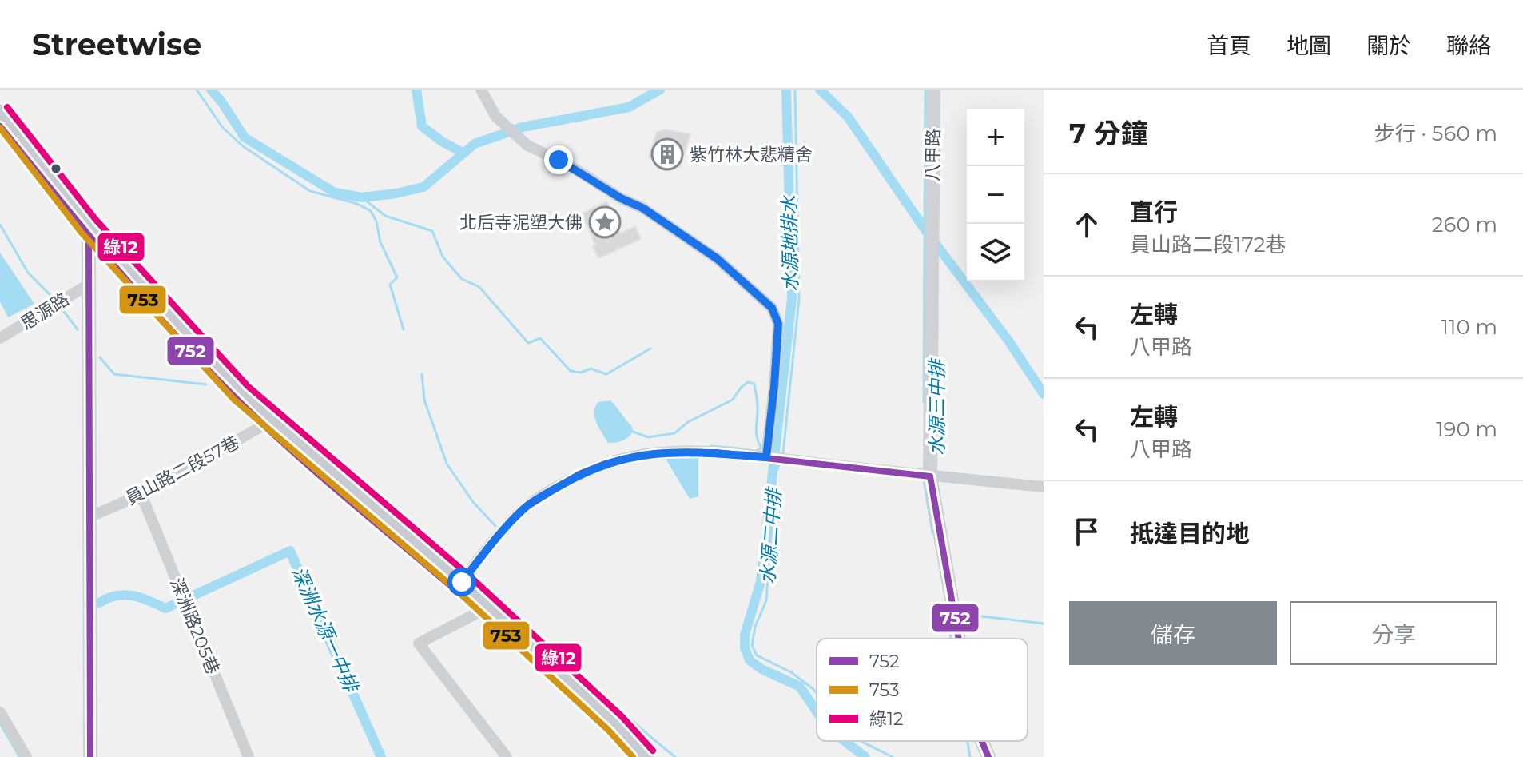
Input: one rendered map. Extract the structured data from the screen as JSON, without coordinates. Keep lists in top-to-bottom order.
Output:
{
  "streets": {
    "street": [
      "八甲路",
      "思源路",
      "員山路二段57巷",
      "深洲路205巷"
    ]
  },
  "crossings": [
    ["員山路二段57巷", "深洲路205巷"]
  ],
  "water": [
    "水源地排水",
    "水源三中排",
    "水源二中排",
    "深洲水源一中排"
  ],
  "places": {
    "building": ["紫竹林大悲精舍"],
    "place": ["北后寺泥塑大佛"]
  },
  "lines": ["transit line 綠12", "transit line 752", "transit line 753"],
  "legend": ["752", "753", "綠12"],
  "page": {
    "header": "Streetwise",
    "nav": [
      "首頁",
      "地圖",
      "關於",
      "聯絡"
    ],
    "heading": ["7 分鐘", "步行 · 560 m"],
    "map_buttons": ["+", "−"],
    "list": [
      ["直行", "員山路二段172巷", "260 m"],
      ["左轉", "八甲路", "110 m"],
      ["左轉", "八甲路", "190 m"],
      "抵達目的地"
    ],
    "buttons": ["儲存", "分享"]
  }
}
